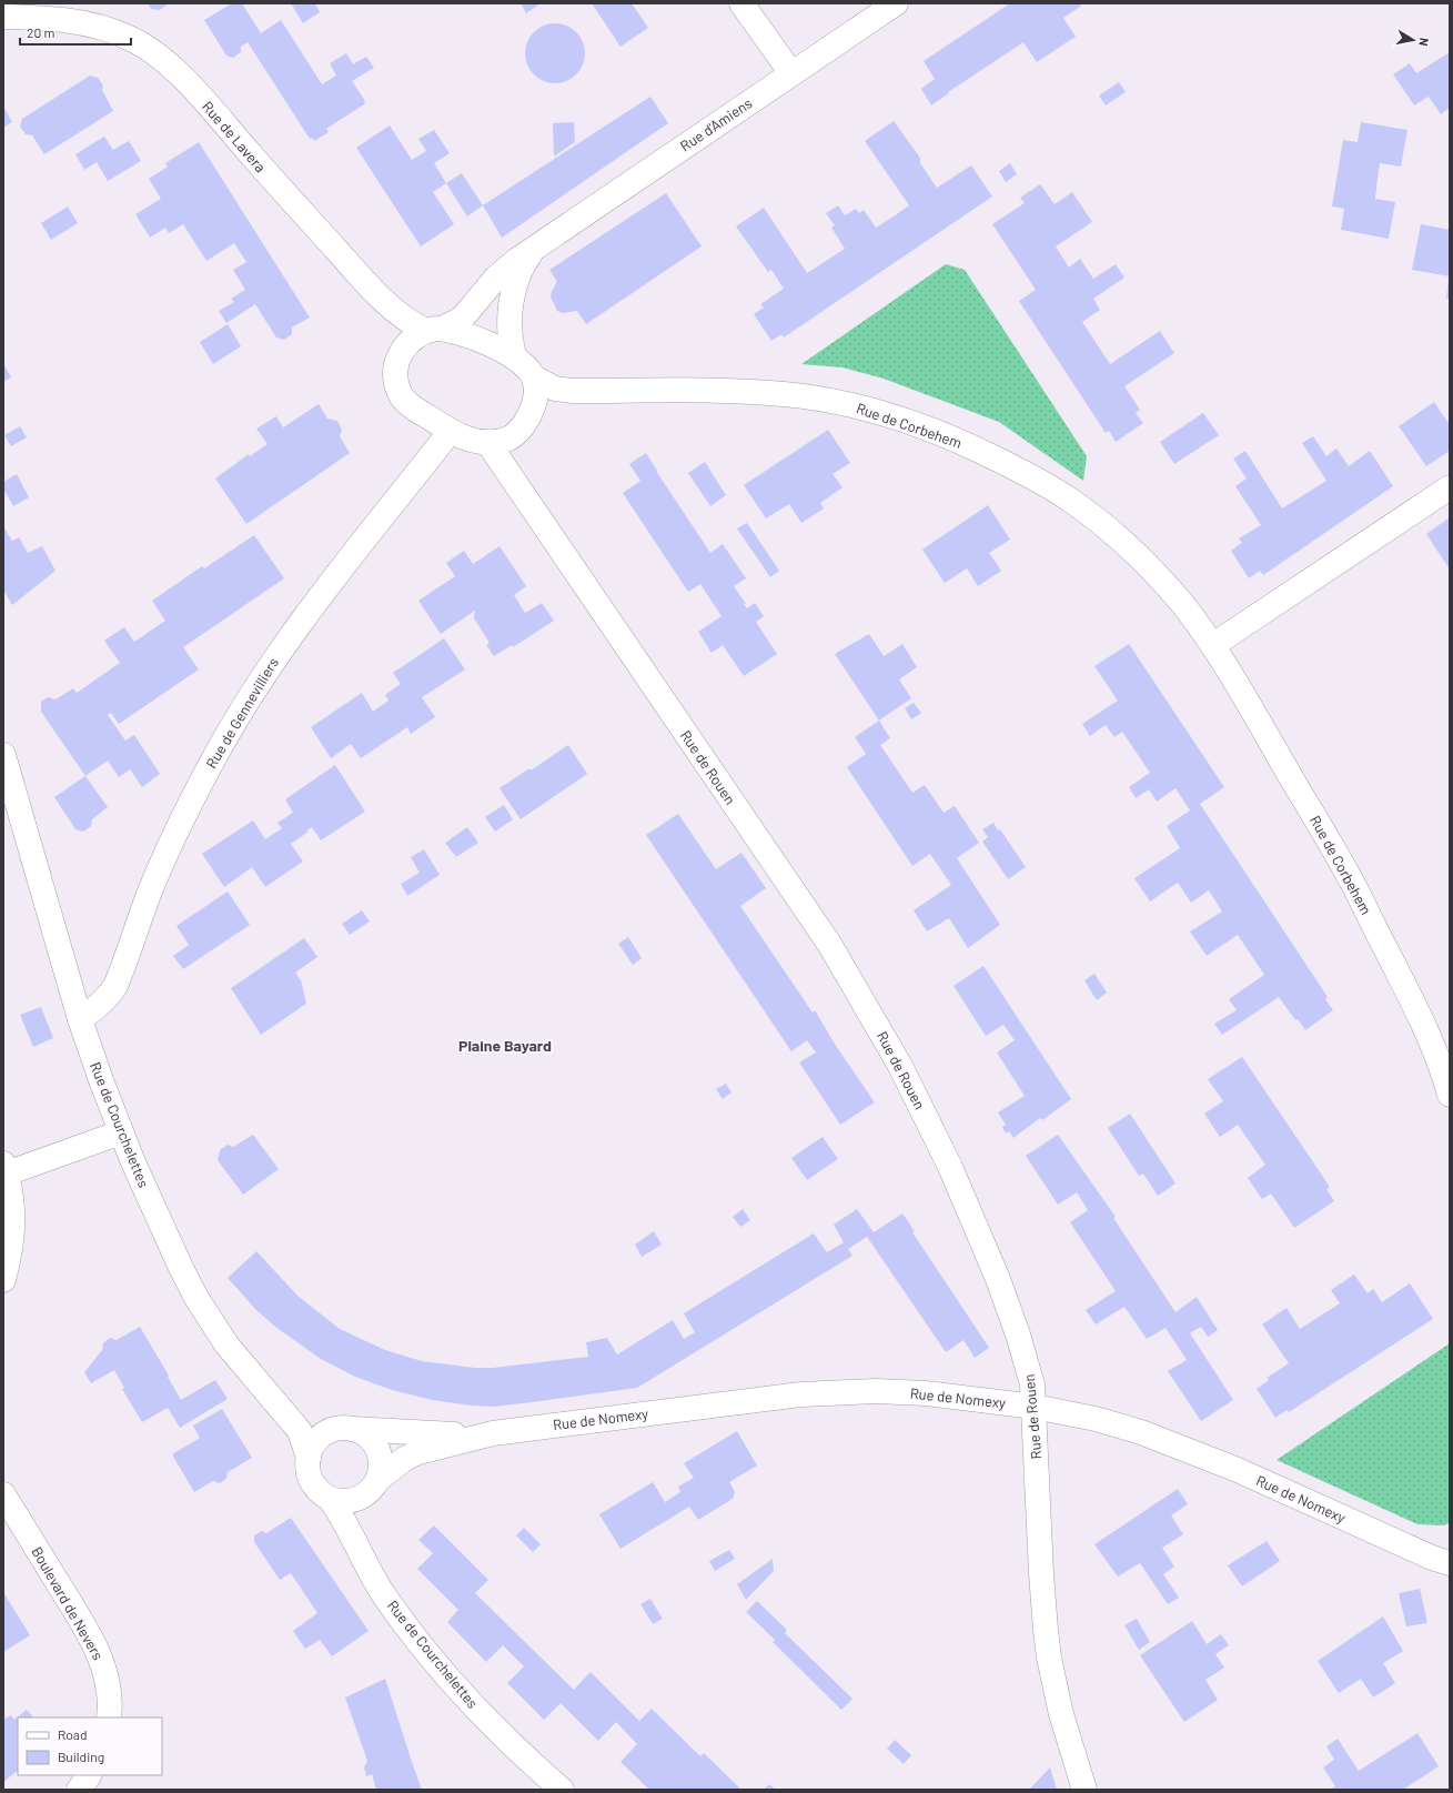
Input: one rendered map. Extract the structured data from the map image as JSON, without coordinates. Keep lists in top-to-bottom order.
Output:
{
  "streets": {
    "street": [
      "Rue d'Amiens",
      "Rue de Lavera",
      "Rue de Corbehem",
      "Rue de Gennevilliers",
      "Rue de Rouen",
      "Rue de Courchelettes",
      "Rue de Nomexy",
      "Boulevard de Nevers"
    ]
  },
  "crossings": [
    ["Rue d'Amiens", "Rue de Lavera"],
    ["Rue d'Amiens", "Rue de Corbehem"],
    ["Rue d'Amiens", "Rue de Gennevilliers"],
    ["Rue d'Amiens", "Rue de Rouen"],
    ["Rue de Lavera", "Rue de Corbehem"],
    ["Rue de Lavera", "Rue de Gennevilliers"],
    ["Rue de Lavera", "Rue de Rouen"],
    ["Rue de Corbehem", "Rue de Gennevilliers"],
    ["Rue de Corbehem", "Rue de Rouen"],
    ["Rue de Gennevilliers", "Rue de Rouen"],
    ["Rue de Gennevilliers", "Rue de Courchelettes"],
    ["Rue de Rouen", "Rue de Nomexy"],
    ["Rue de Courchelettes", "Rue de Nomexy"]
  ],
  "districts": ["Plaine Bayard"],
  "legend": ["Road", "Building"],
  "scale_bar": "20 m",
  "north": "right"
}
